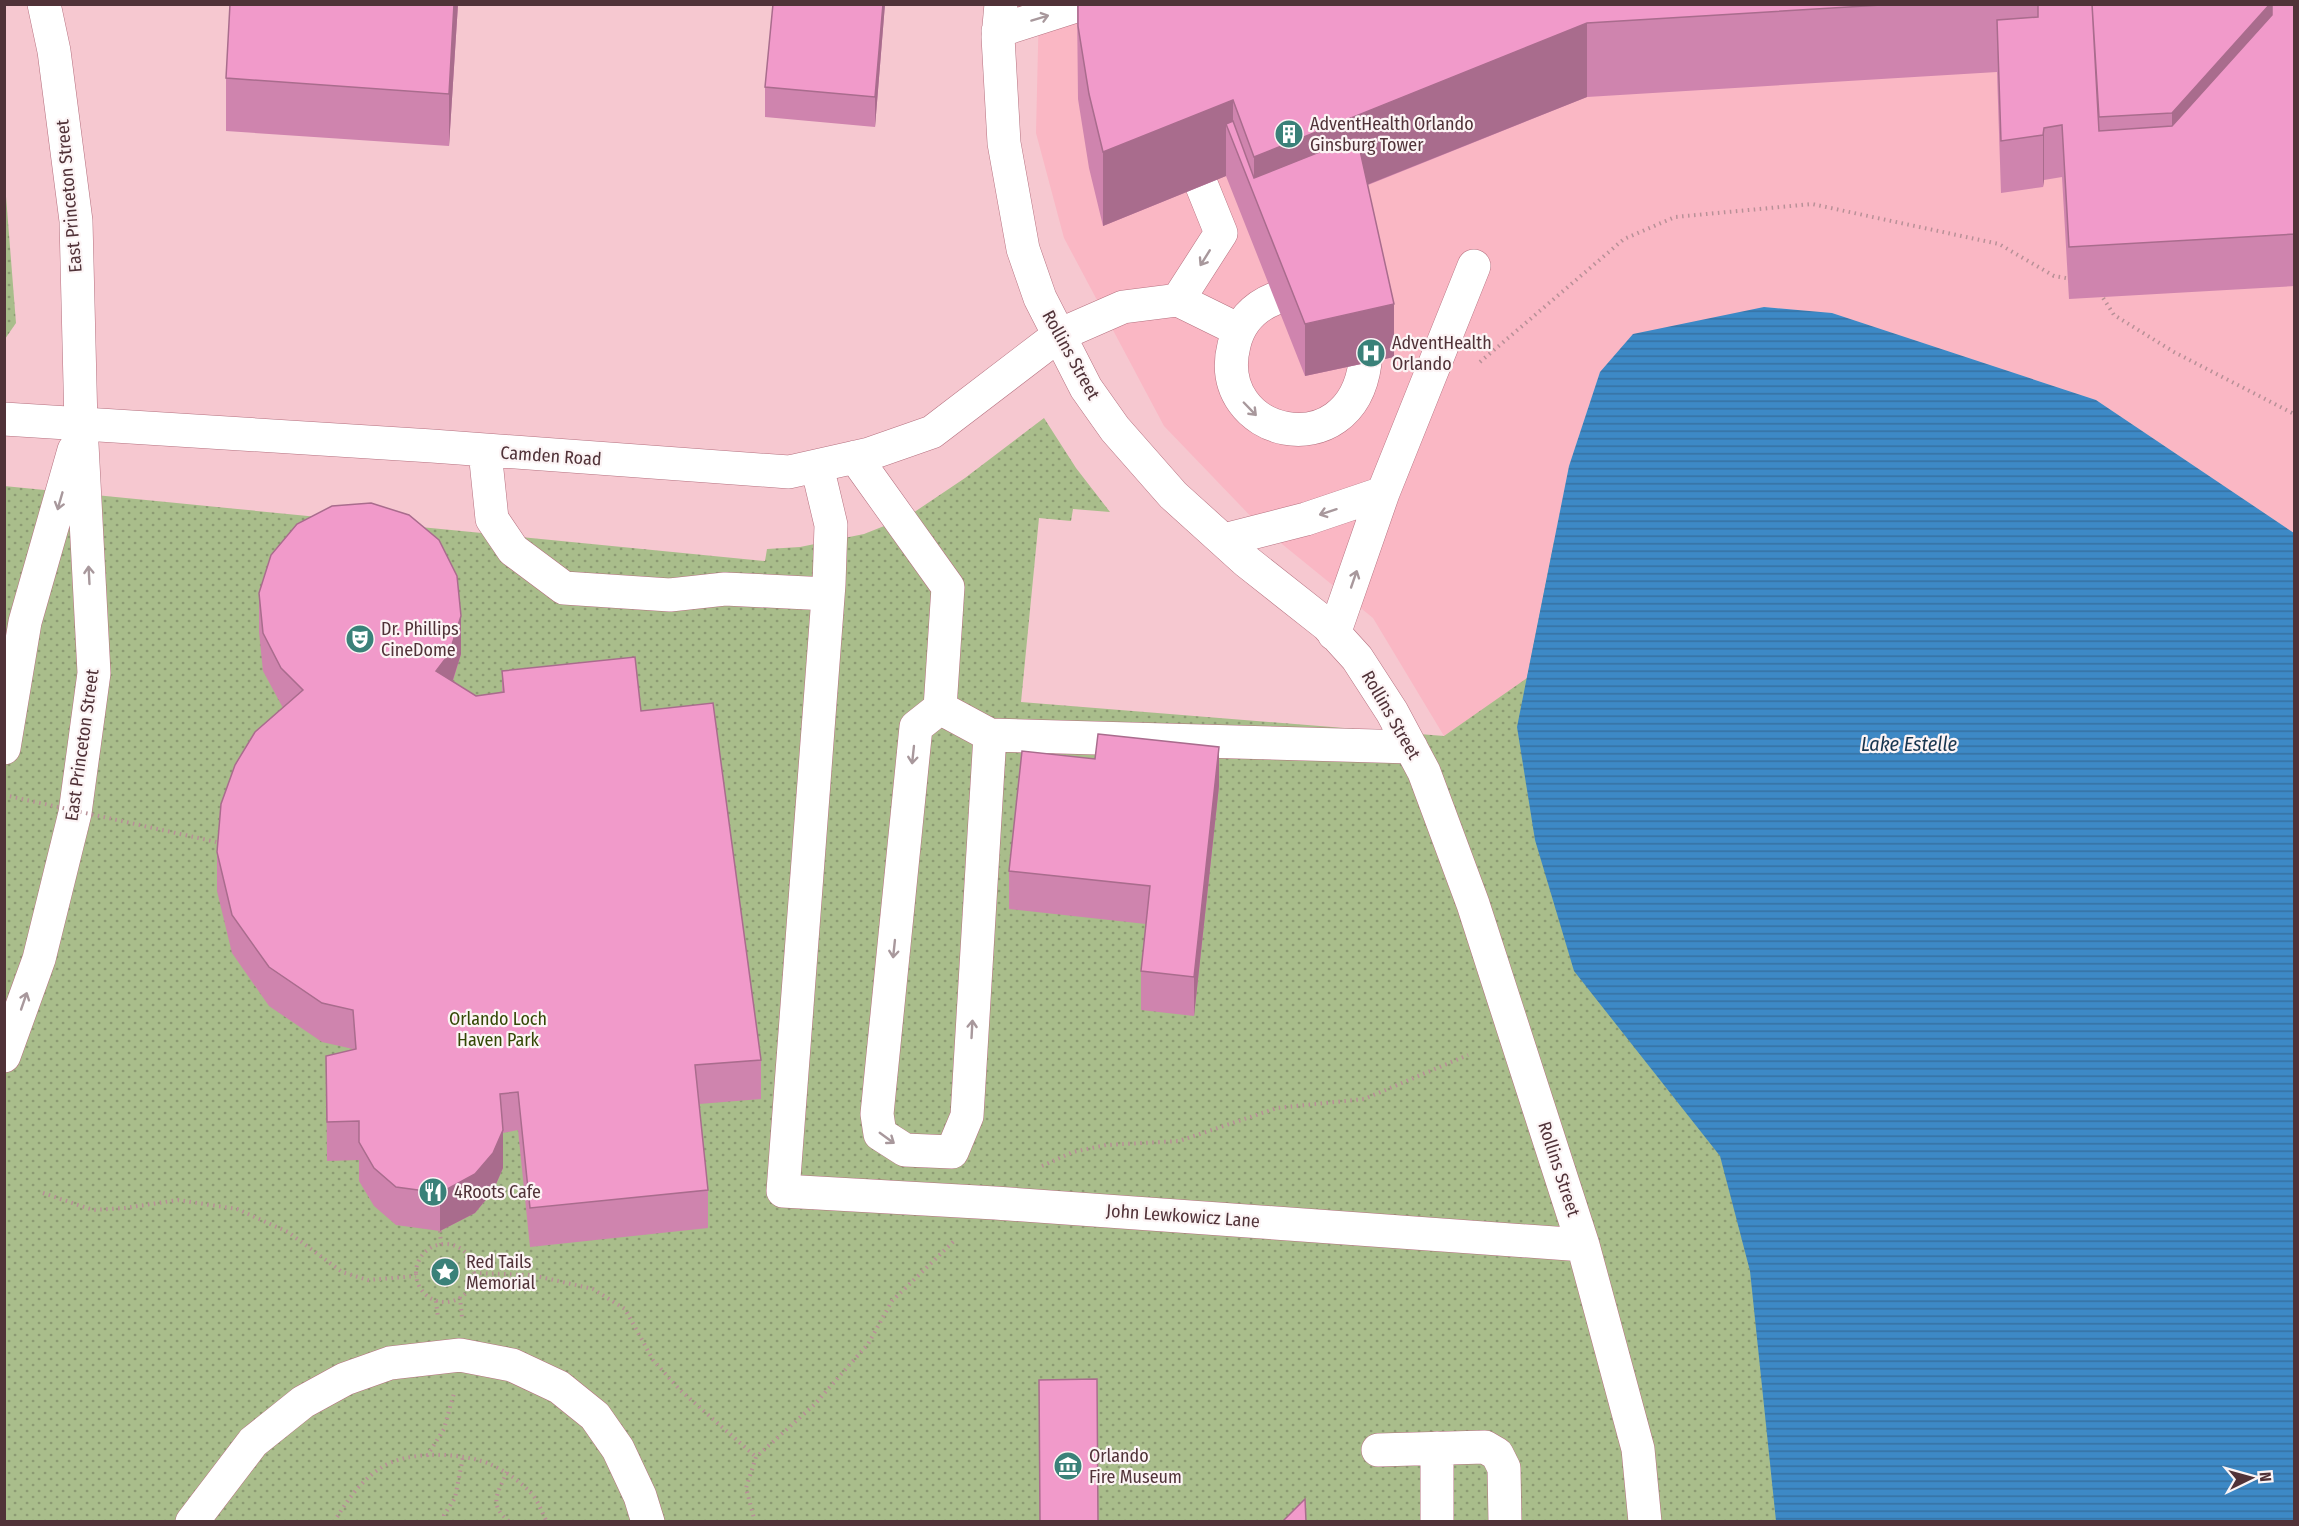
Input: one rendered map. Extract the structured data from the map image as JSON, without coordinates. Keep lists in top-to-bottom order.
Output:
{
  "streets": {
    "street": [
      "East Princeton Street",
      "Rollins Street",
      "Camden Road",
      "John Lewkowicz Lane"
    ]
  },
  "crossings": [
    ["East Princeton Street", "Camden Road"],
    ["Rollins Street", "Camden Road"],
    ["Rollins Street", "John Lewkowicz Lane"]
  ],
  "water": ["Lake Estelle"],
  "parks": ["Orlando Loch Haven Park"],
  "places": {
    "building": ["AdventHealth Orlando Ginsburg Tower"],
    "hospital": ["AdventHealth Orlando"],
    "theatre": ["Dr. Phillips CineDome"],
    "restaurant": ["4Roots Cafe"],
    "place": ["Red Tails Memorial"],
    "museum": ["Orlando Fire Museum"]
  },
  "north": "right"
}
